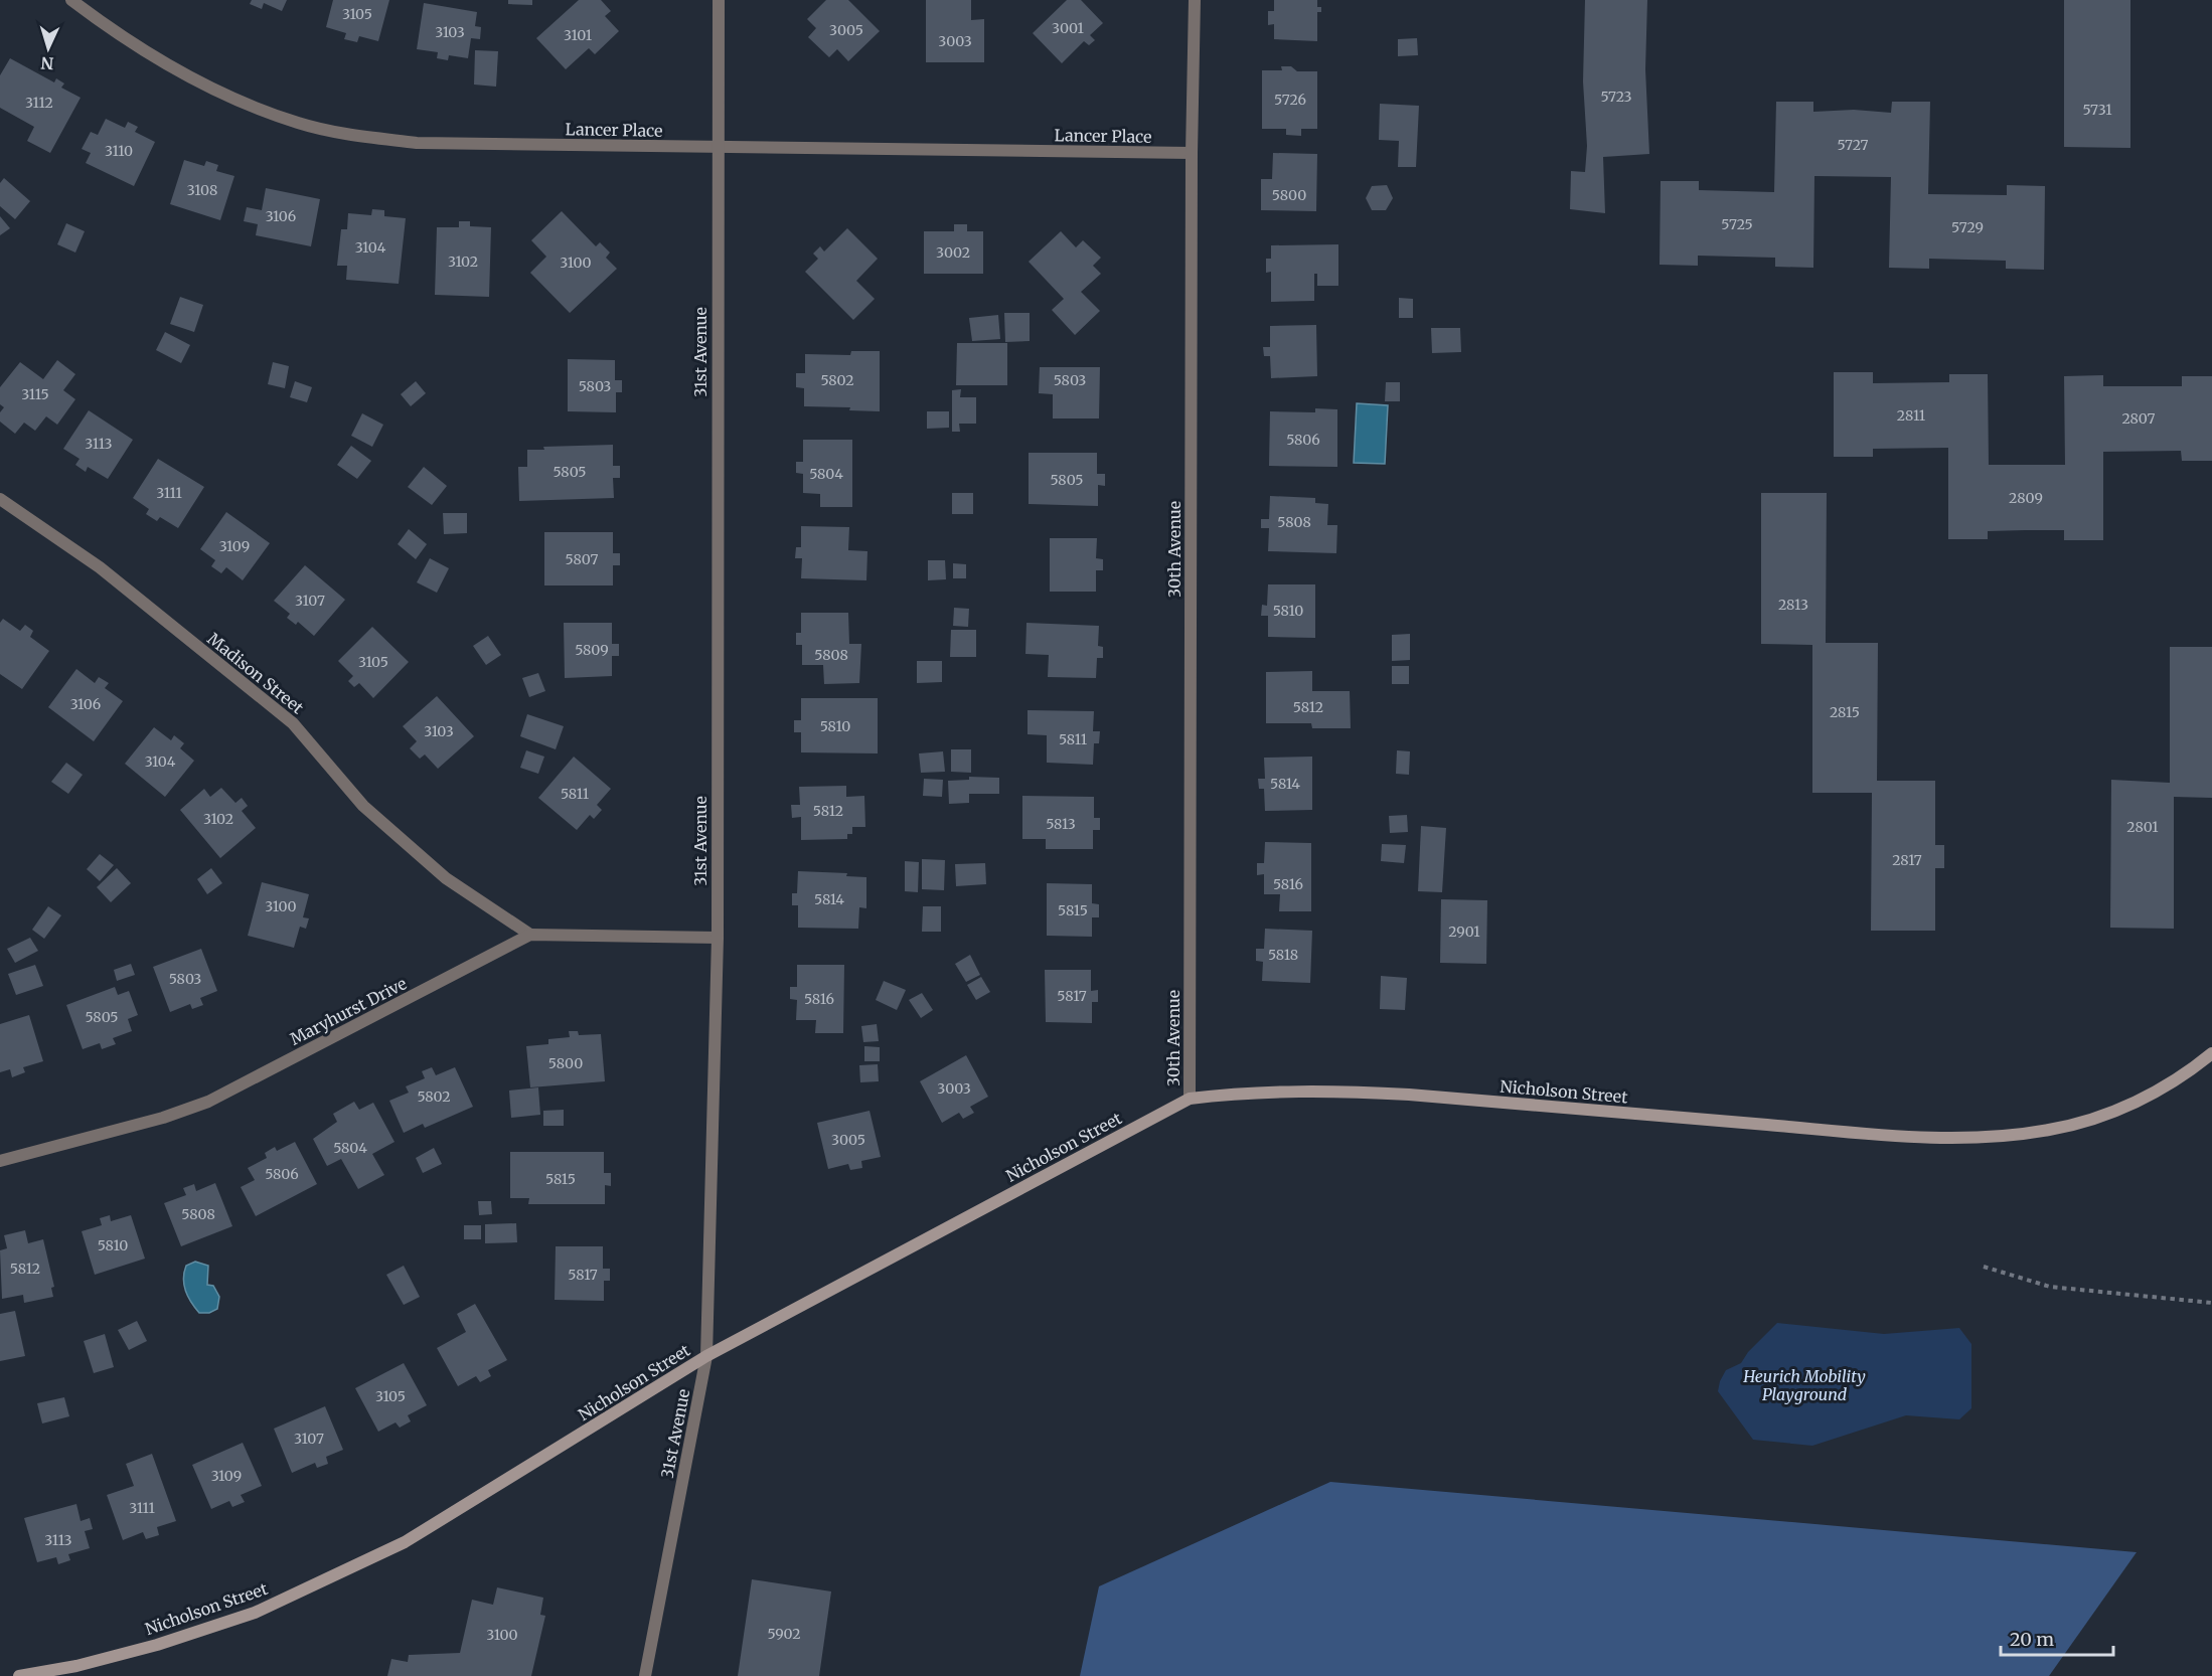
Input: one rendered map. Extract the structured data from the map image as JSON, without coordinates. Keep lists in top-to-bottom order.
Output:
{
  "streets": {
    "street": [
      "Lancer Place",
      "31st Avenue",
      "30th Avenue",
      "Madison Street",
      "Maryhurst Drive",
      "Nicholson Street"
    ]
  },
  "crossings": [
    ["Lancer Place", "31st Avenue"],
    ["Lancer Place", "30th Avenue"],
    ["31st Avenue", "Maryhurst Drive"],
    ["31st Avenue", "Nicholson Street"],
    ["30th Avenue", "Nicholson Street"],
    ["Madison Street", "Maryhurst Drive"]
  ],
  "parks": ["Heurich Mobility Playground"],
  "house_numbers": [
    "3105",
    "3001",
    "3005",
    "3103",
    "3101",
    "3003",
    "5723",
    "5726",
    "3112",
    "5731",
    "5727",
    "3110",
    "3108",
    "5800",
    "3106",
    "5725",
    "5729",
    "3104",
    "3002",
    "3102",
    "3100",
    "5802",
    "5803",
    "5803",
    "3115",
    "2811",
    "2807",
    "5806",
    "3113",
    "5805",
    "5804",
    "5805",
    "3111",
    "2809",
    "5808",
    "3109",
    "5807",
    "3107",
    "2813",
    "5810",
    "5809",
    "5808",
    "3105",
    "3106",
    "5812",
    "2815",
    "5810",
    "3103",
    "5811",
    "3104",
    "5814",
    "5811",
    "5812",
    "3102",
    "5813",
    "2801",
    "2817",
    "5816",
    "5814",
    "3100",
    "5815",
    "2901",
    "5818",
    "5803",
    "5817",
    "5816",
    "5805",
    "5800",
    "3003",
    "5802",
    "3005",
    "5804",
    "5806",
    "5815",
    "5808",
    "5810",
    "5812",
    "5817",
    "3105",
    "3107",
    "3109",
    "3111",
    "3113",
    "5902",
    "3100"
  ],
  "scale_bar": "20 m",
  "north": "bottom"
}
